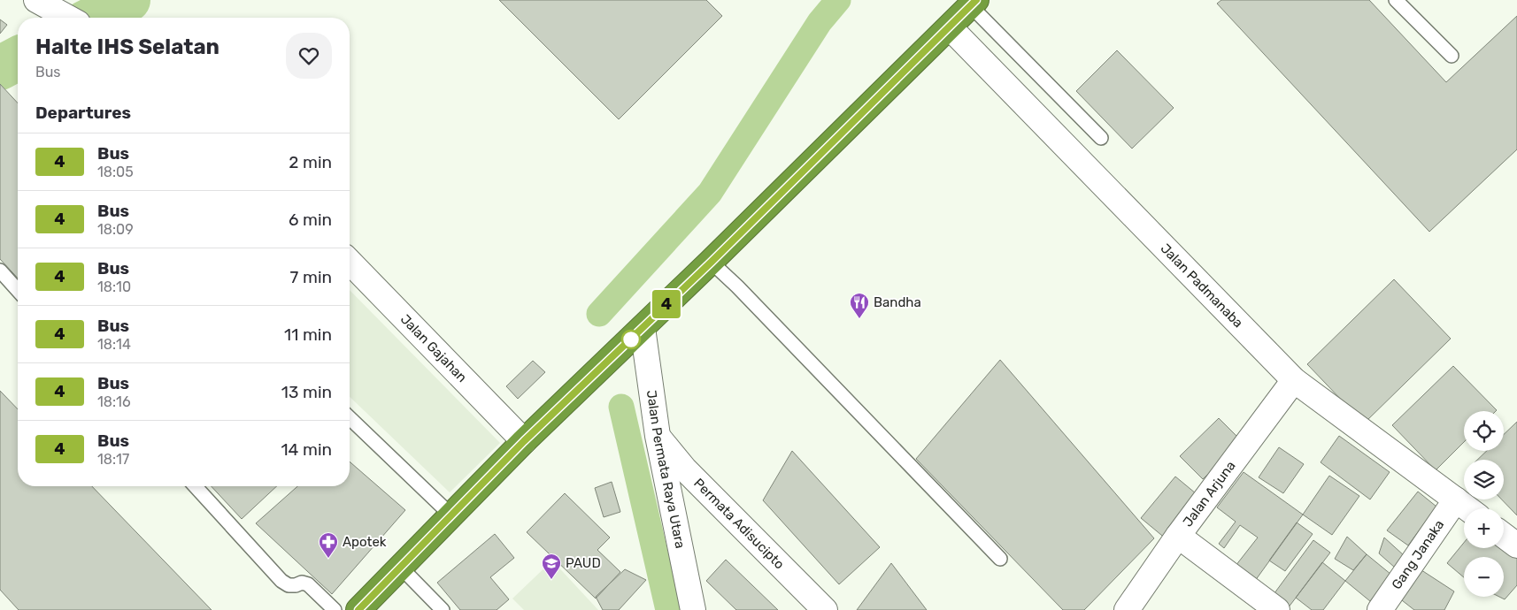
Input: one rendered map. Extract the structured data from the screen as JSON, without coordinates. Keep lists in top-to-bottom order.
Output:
{
  "streets": {
    "street": [
      "Jalan Padmanaba",
      "Jalan Gajahan",
      "Jalan Permata Raya Utara",
      "Jalan Arjuna",
      "Permata Adisucipto",
      "Gang Janaka"
    ]
  },
  "crossings": [
    ["Jalan Padmanaba", "Jalan Arjuna"],
    ["Jalan Padmanaba", "Gang Janaka"],
    ["Jalan Permata Raya Utara", "Permata Adisucipto"]
  ],
  "places": {
    "restaurant": ["Bandha"],
    "pharmacy": ["Apotek"],
    "school or university": ["PAUD"]
  },
  "lines": ["bus line 4"],
  "page": {
    "on_map": "4",
    "heading": [
      ["Halte IHS Selatan", "Bus"],
      "Departures"
    ],
    "list": [
      {
        "mark": "4",
        "name": "Bus",
        "note": "18:05",
        "value": "2 min"
      },
      {
        "mark": "4",
        "name": "Bus",
        "note": "18:09",
        "value": "6 min"
      },
      {
        "mark": "4",
        "name": "Bus",
        "note": "18:10",
        "value": "7 min"
      },
      {
        "mark": "4",
        "name": "Bus",
        "note": "18:14",
        "value": "11 min"
      },
      {
        "mark": "4",
        "name": "Bus",
        "note": "18:16",
        "value": "13 min"
      },
      {
        "mark": "4",
        "name": "Bus",
        "note": "18:17",
        "value": "14 min"
      }
    ],
    "map_buttons": ["+", "−"]
  }
}
